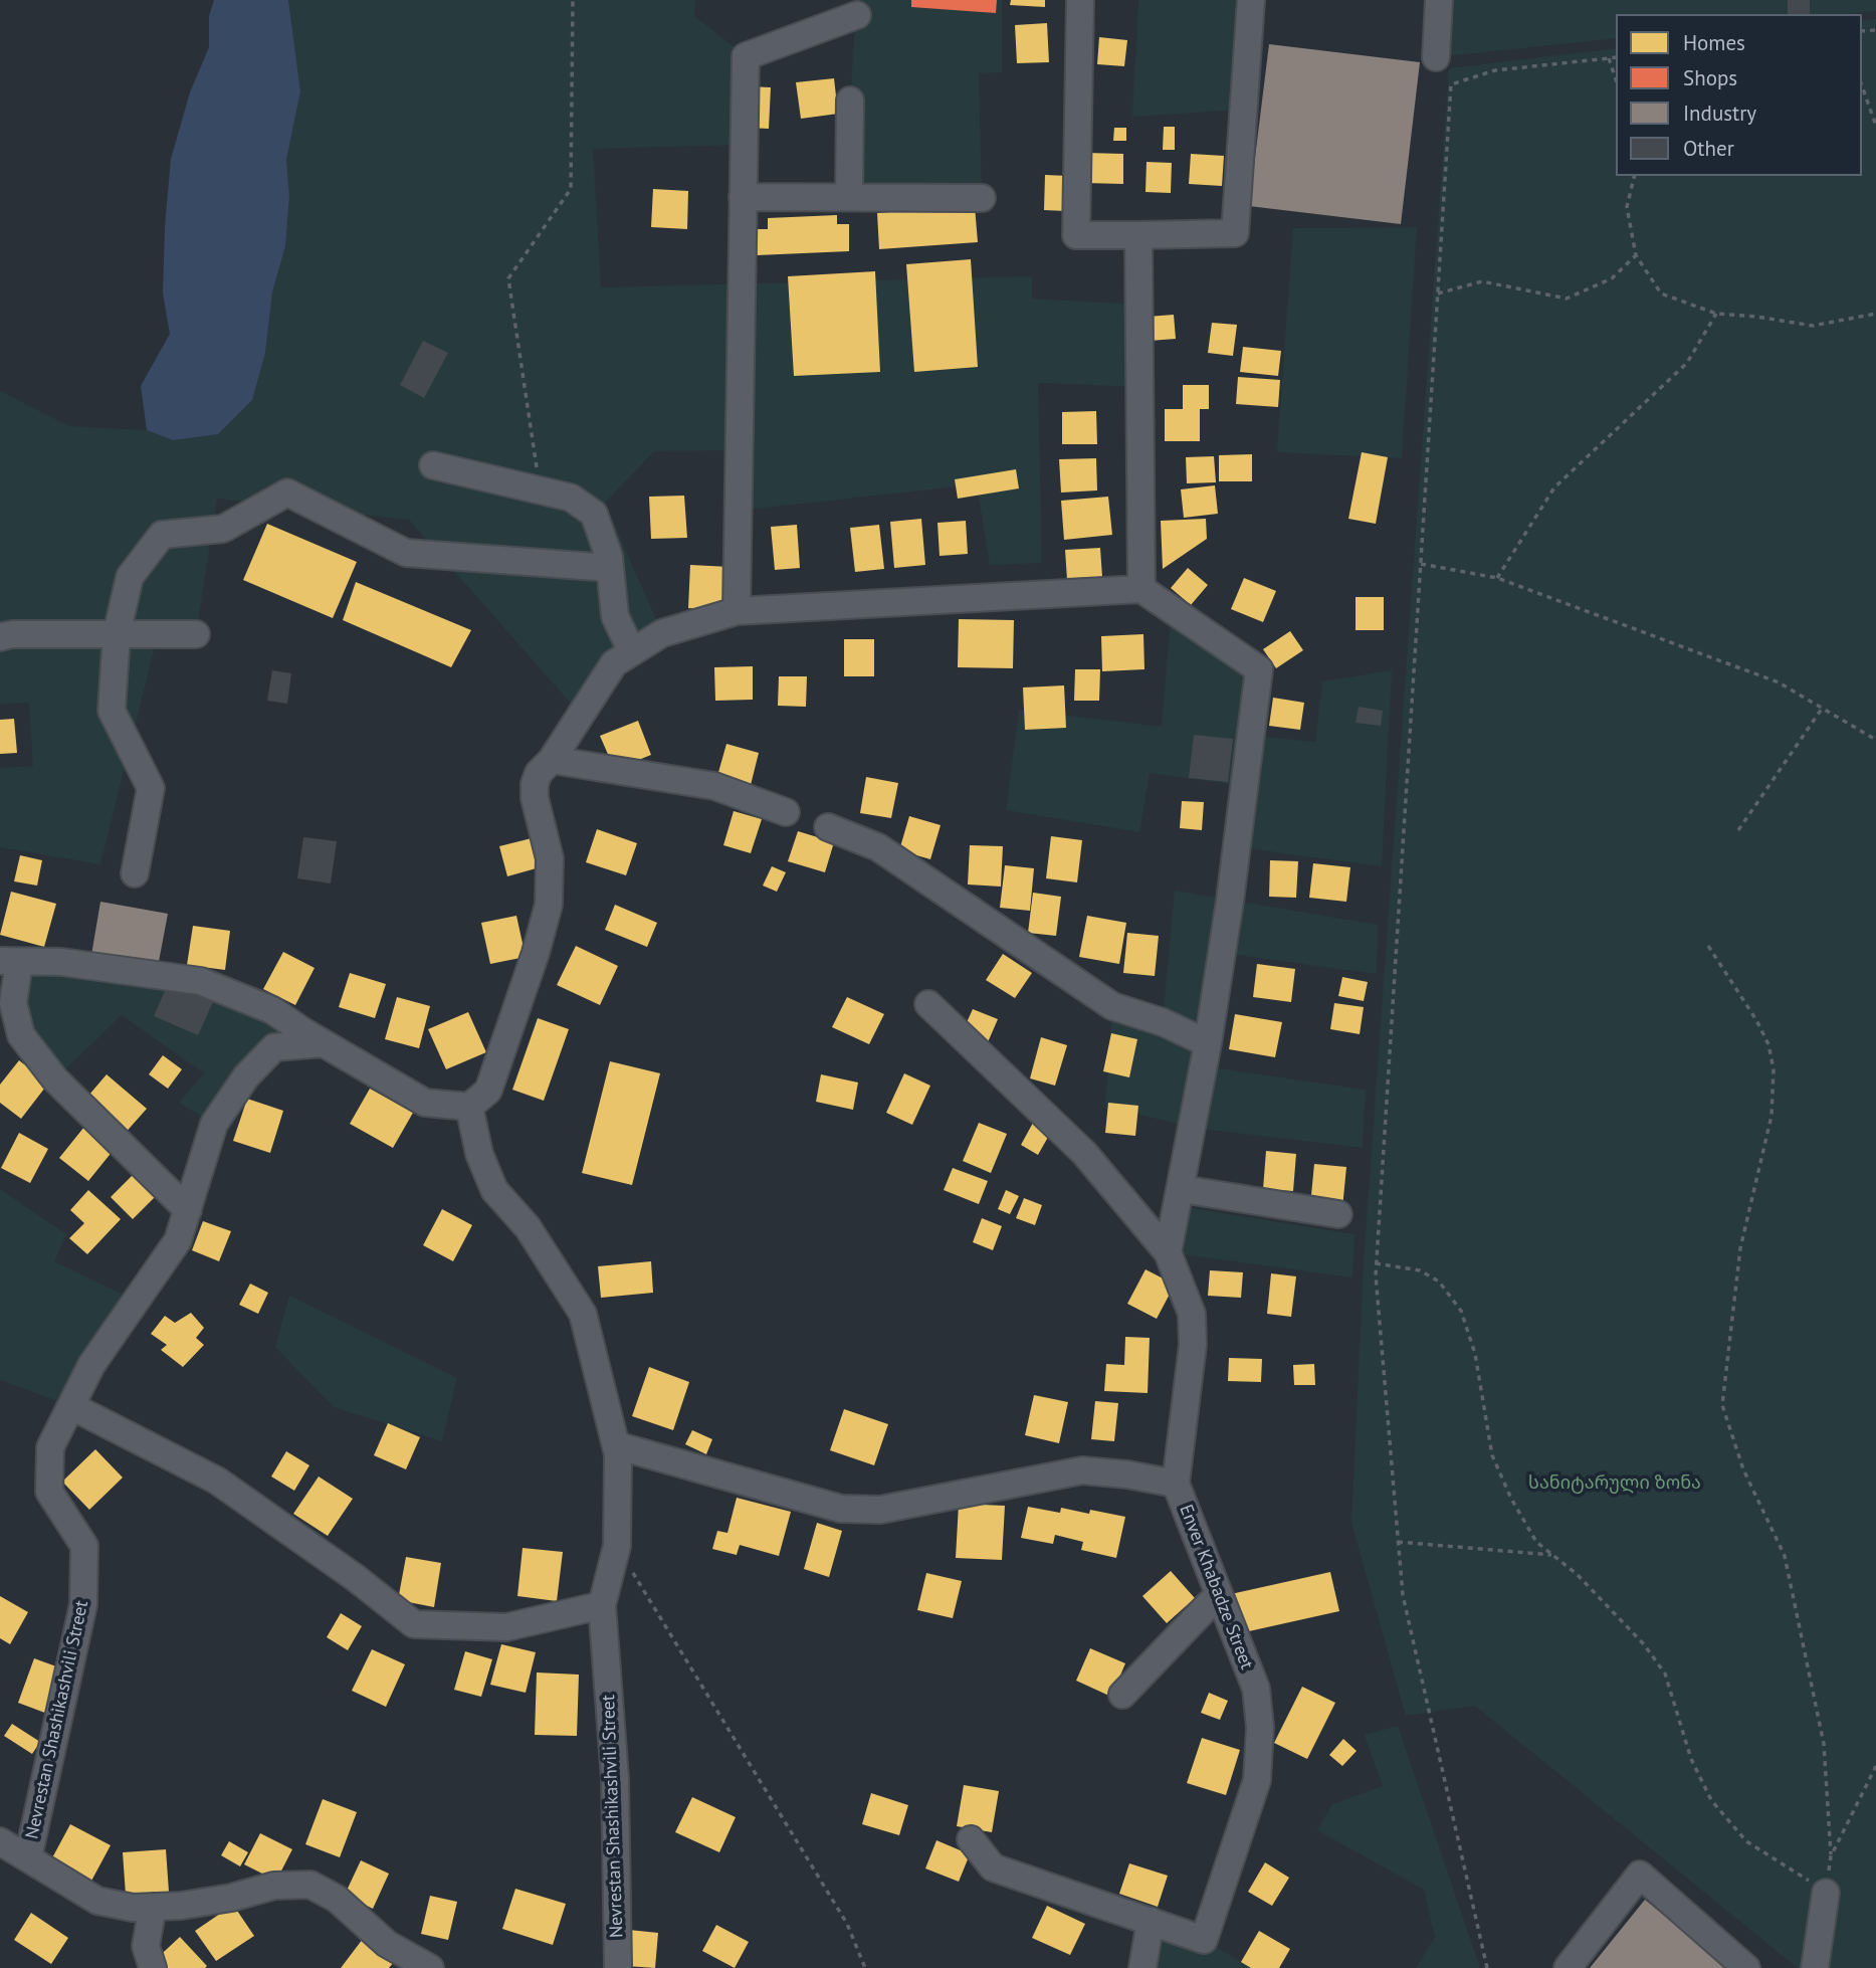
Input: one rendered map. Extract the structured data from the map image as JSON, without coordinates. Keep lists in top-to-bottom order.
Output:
{
  "streets": {
    "street": ["Enver Khabadze Street", "Nevrestan Shashikashvili Street"]
  },
  "crossings": [
    ["Enver Khabadze Street", "Nevrestan Shashikashvili Street"]
  ],
  "parks": ["სანიტარული ზონა"],
  "legend": [
    "Homes",
    "Shops",
    "Industry",
    "Other"
  ]
}
